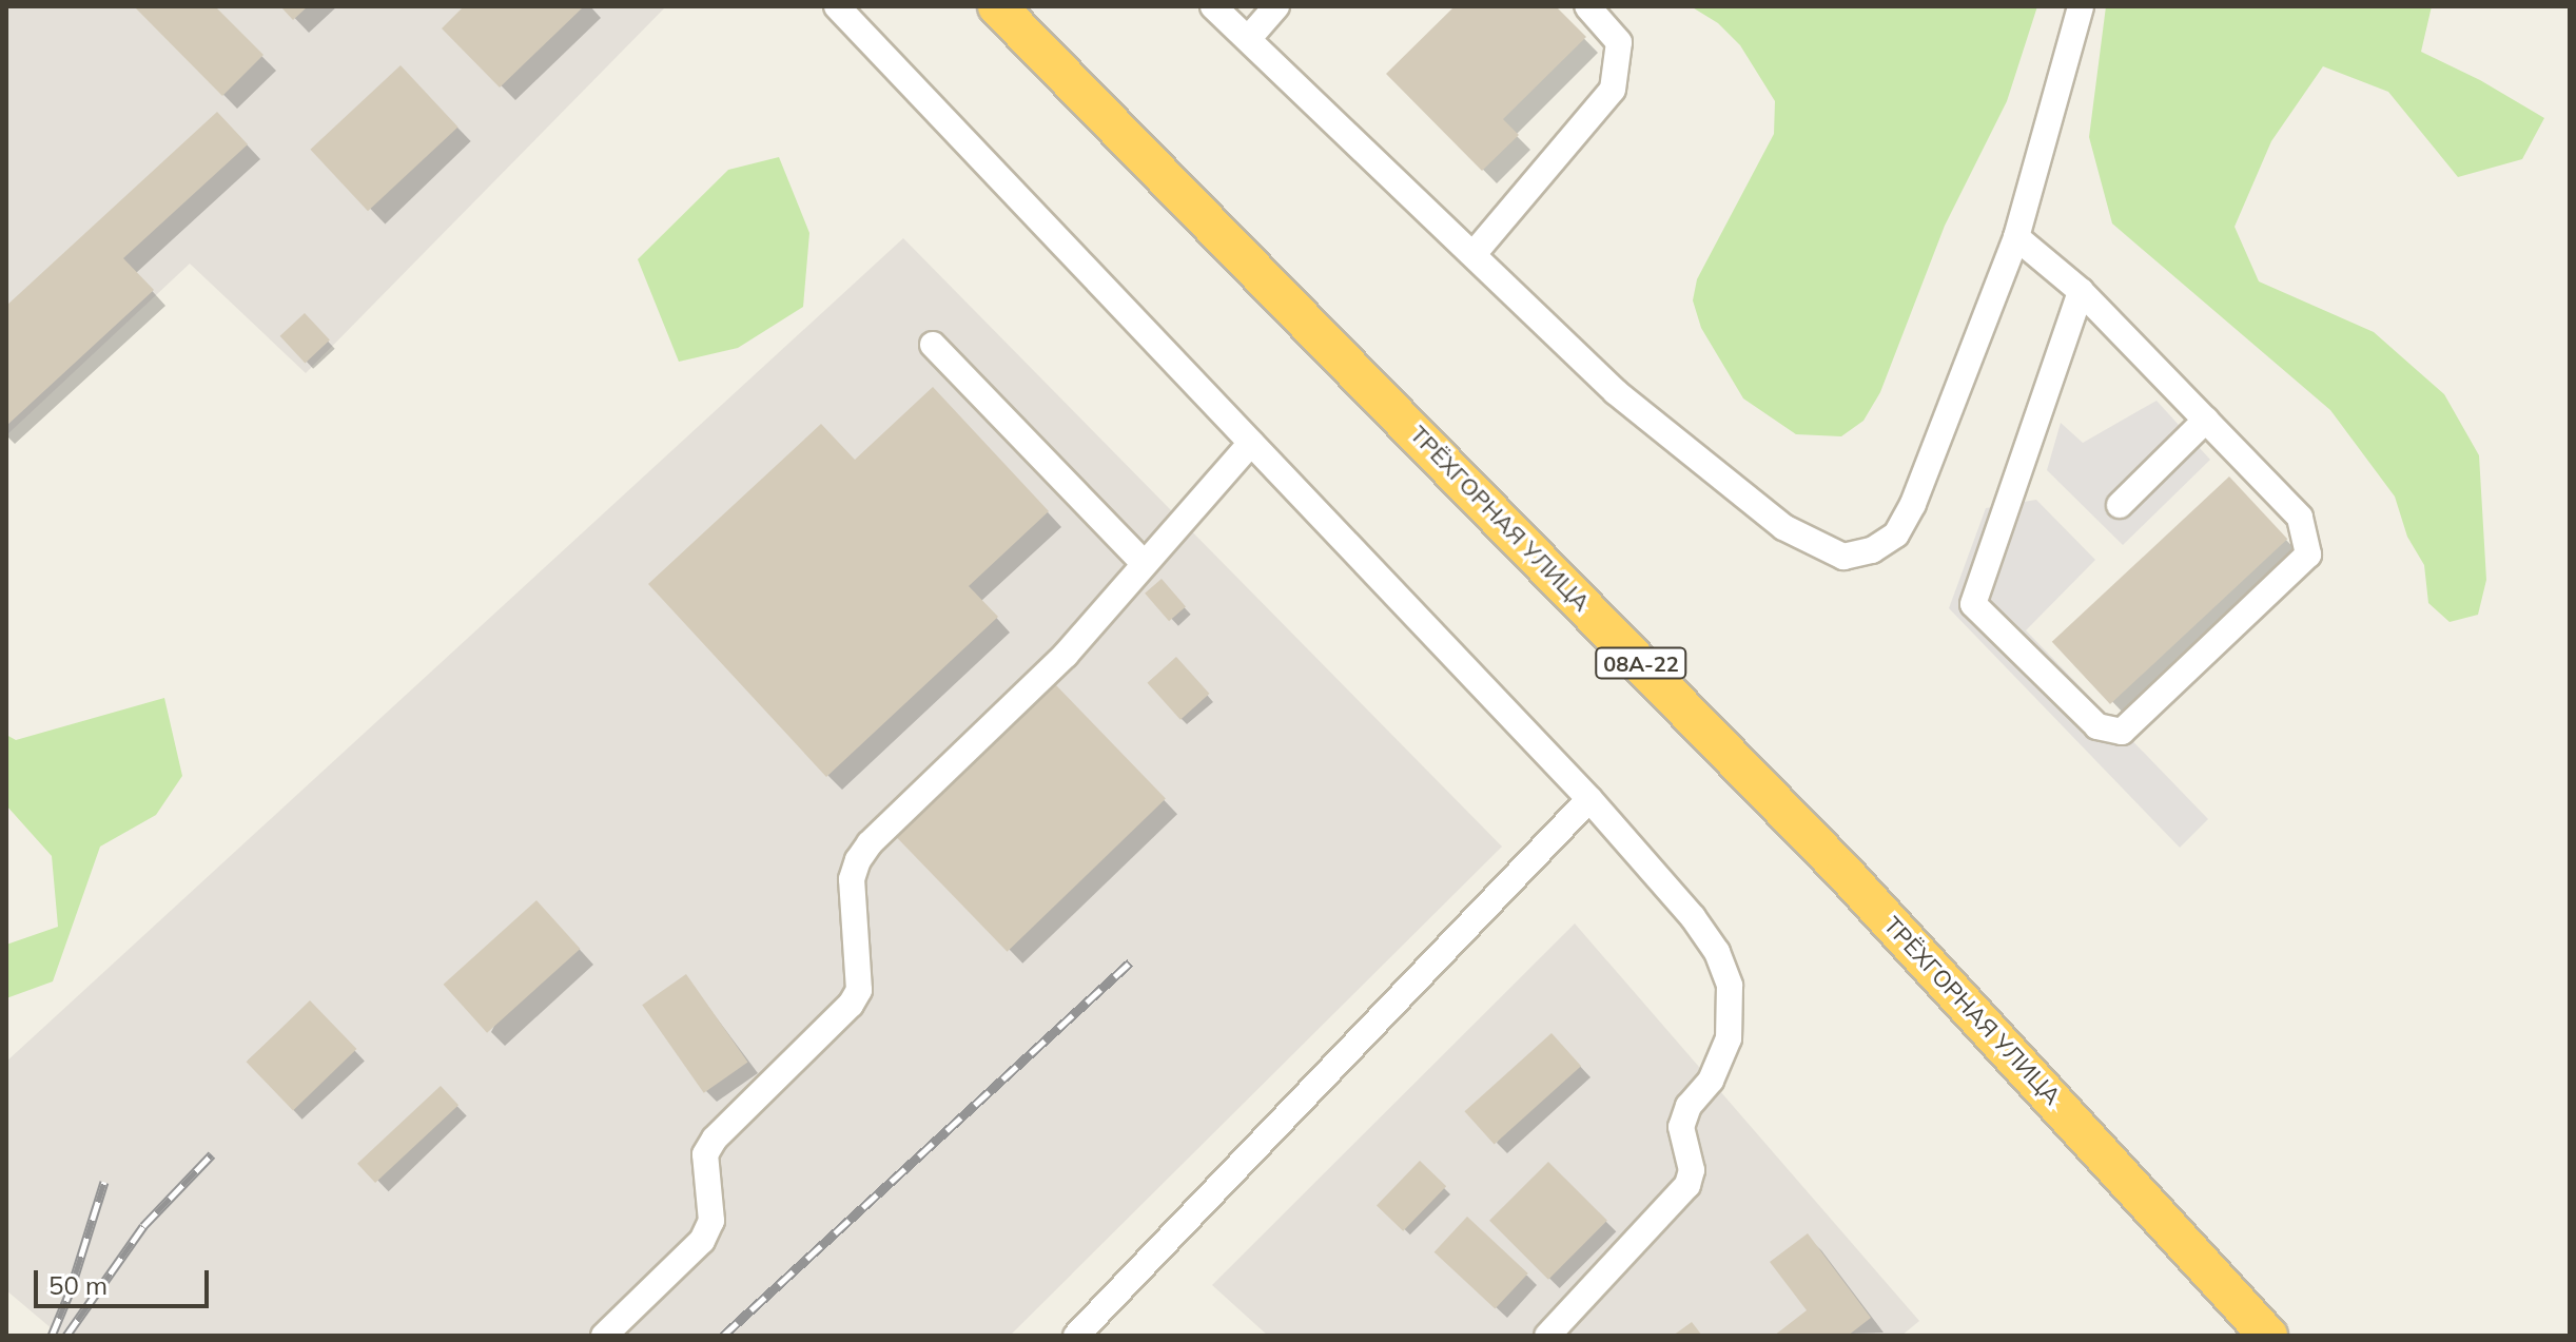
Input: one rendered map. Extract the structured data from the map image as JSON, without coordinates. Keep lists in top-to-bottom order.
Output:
{
  "streets": {
    "highway": ["ТРЁХГОРНАЯ УЛИЦА", "08А-22"]
  },
  "scale_bar": "50 m"
}
